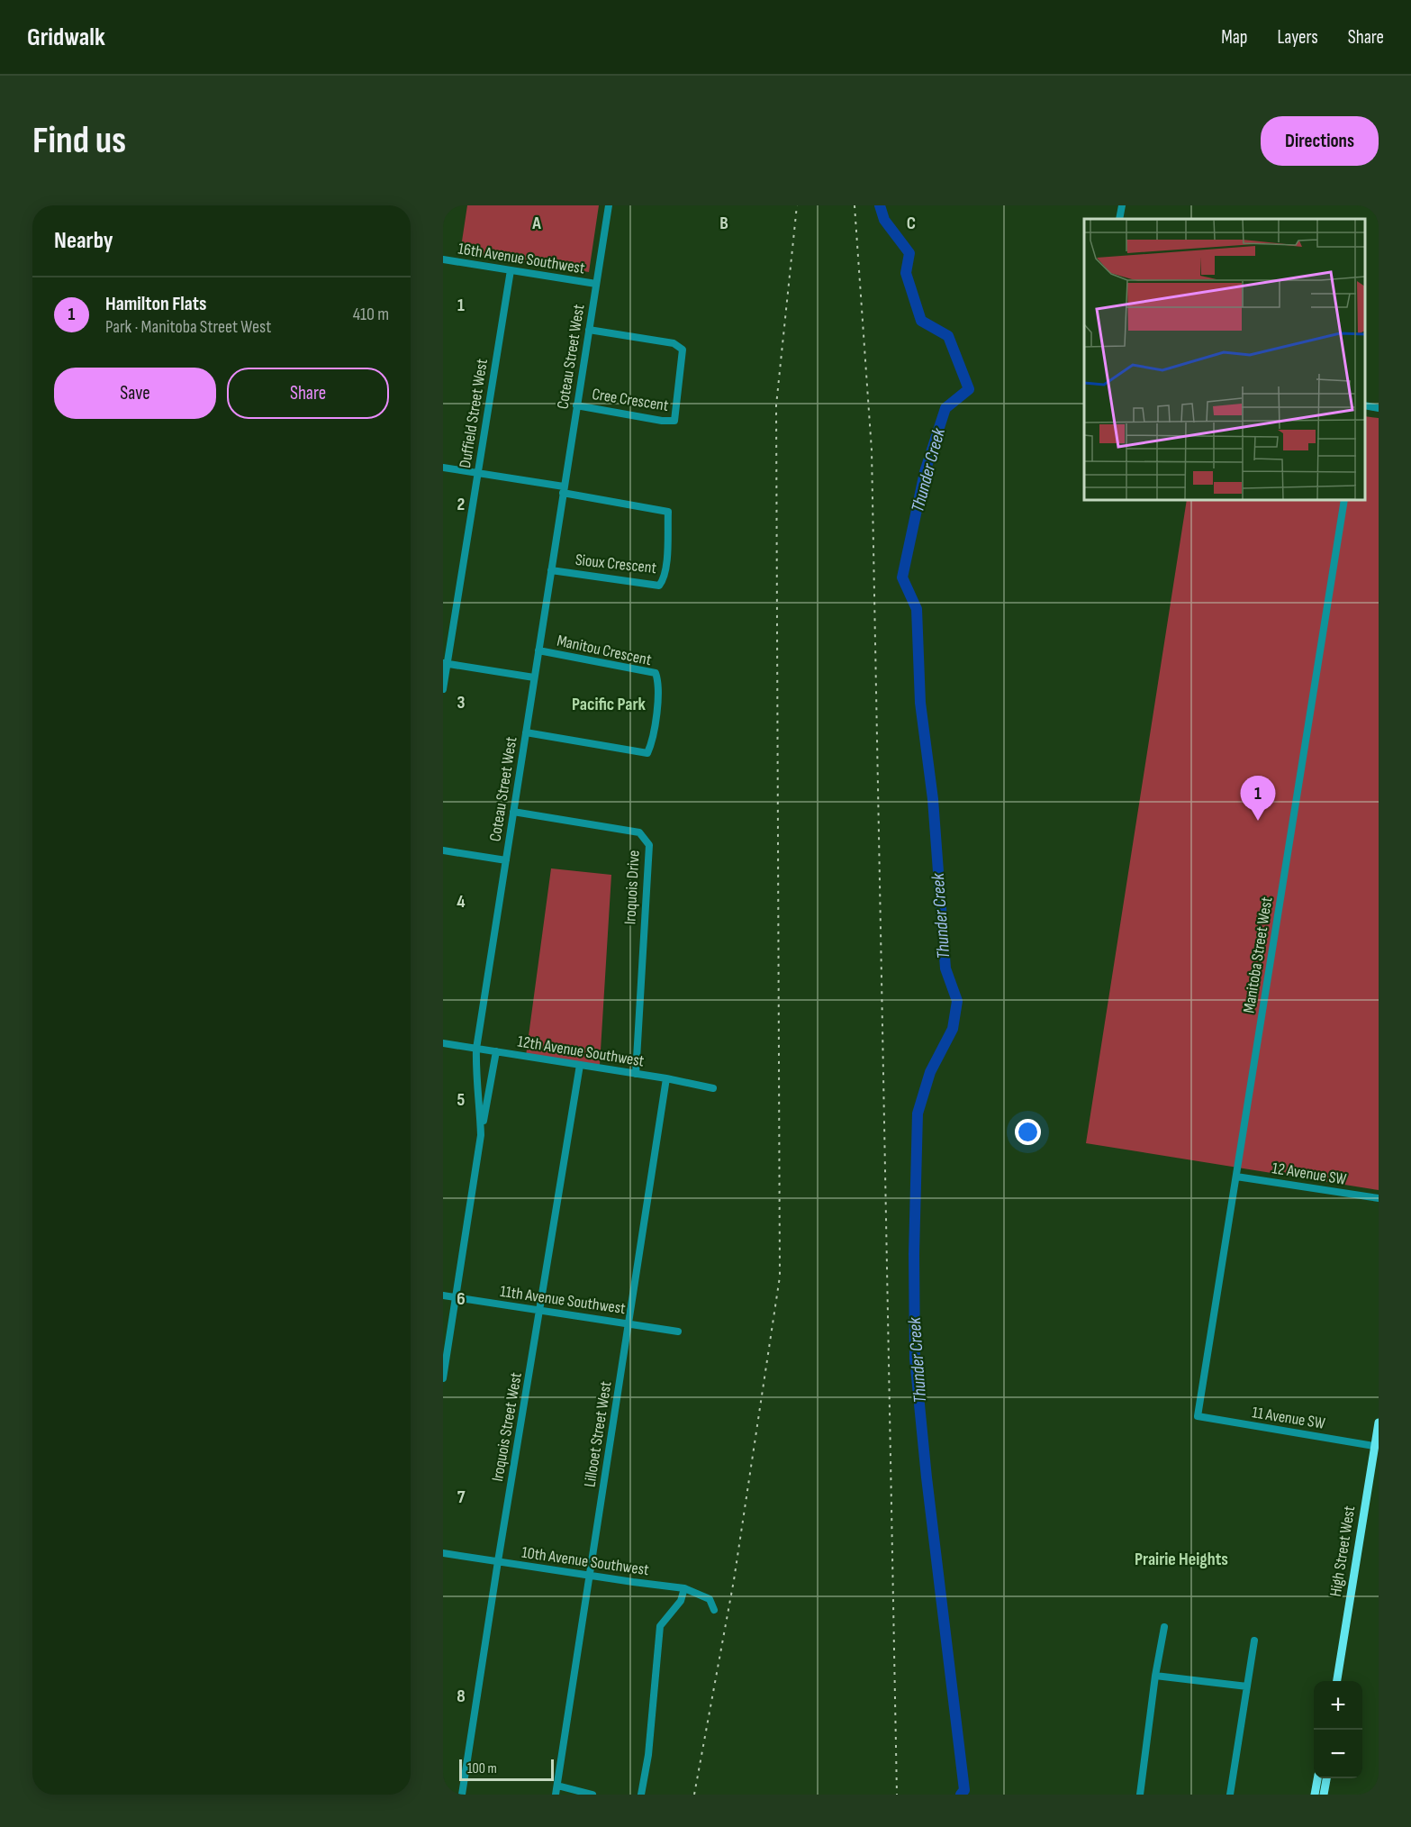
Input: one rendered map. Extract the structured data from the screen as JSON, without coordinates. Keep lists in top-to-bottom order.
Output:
{
  "streets": {
    "main road": ["High Street West"],
    "street": [
      "16th Avenue Southwest",
      "Coteau Street West",
      "Cree Crescent",
      "Duffield Street West",
      "Sioux Crescent",
      "Manitou Crescent",
      "Iroquois Drive",
      "Manitoba Street West",
      "12th Avenue Southwest",
      "12 Avenue SW",
      "11th Avenue Southwest",
      "11 Avenue SW",
      "Iroquois Street West",
      "Lillooet Street West",
      "10th Avenue Southwest"
    ]
  },
  "crossings": [
    ["16th Avenue Southwest", "Coteau Street West"],
    ["16th Avenue Southwest", "Duffield Street West"],
    ["Coteau Street West", "Cree Crescent"],
    ["Coteau Street West", "Sioux Crescent"],
    ["Coteau Street West", "Manitou Crescent"],
    ["Coteau Street West", "Iroquois Drive"],
    ["Coteau Street West", "12th Avenue Southwest"],
    ["Coteau Street West", "11th Avenue Southwest"],
    ["Iroquois Drive", "12th Avenue Southwest"],
    ["Manitoba Street West", "12 Avenue SW"],
    ["Manitoba Street West", "11 Avenue SW"],
    ["12th Avenue Southwest", "Iroquois Street West"],
    ["12th Avenue Southwest", "Lillooet Street West"],
    ["11th Avenue Southwest", "Iroquois Street West"],
    ["11th Avenue Southwest", "Lillooet Street West"],
    ["11 Avenue SW", "High Street West"],
    ["Iroquois Street West", "10th Avenue Southwest"],
    ["Lillooet Street West", "10th Avenue Southwest"]
  ],
  "districts": ["Pacific Park", "Prairie Heights"],
  "water": ["Thunder Creek"],
  "scale_bar": "100 m",
  "page": {
    "header": "Gridwalk",
    "nav": ["Map", "Layers", "Share"],
    "buttons": [
      "Directions",
      ["Save", "Share"]
    ],
    "title": "Find us",
    "heading": "Nearby",
    "list": [
      {
        "mark": "1",
        "name": "Hamilton Flats",
        "note": "Park · Manitoba Street West",
        "value": "410 m"
      }
    ],
    "pins": "1",
    "map_buttons": ["+", "−"],
    "scale": "100 m"
  },
  "grid": {
    "columns": ["A", "B", "C"],
    "rows": [
      "1",
      "2",
      "3",
      "4",
      "5",
      "6",
      "7",
      "8"
    ]
  }
}
